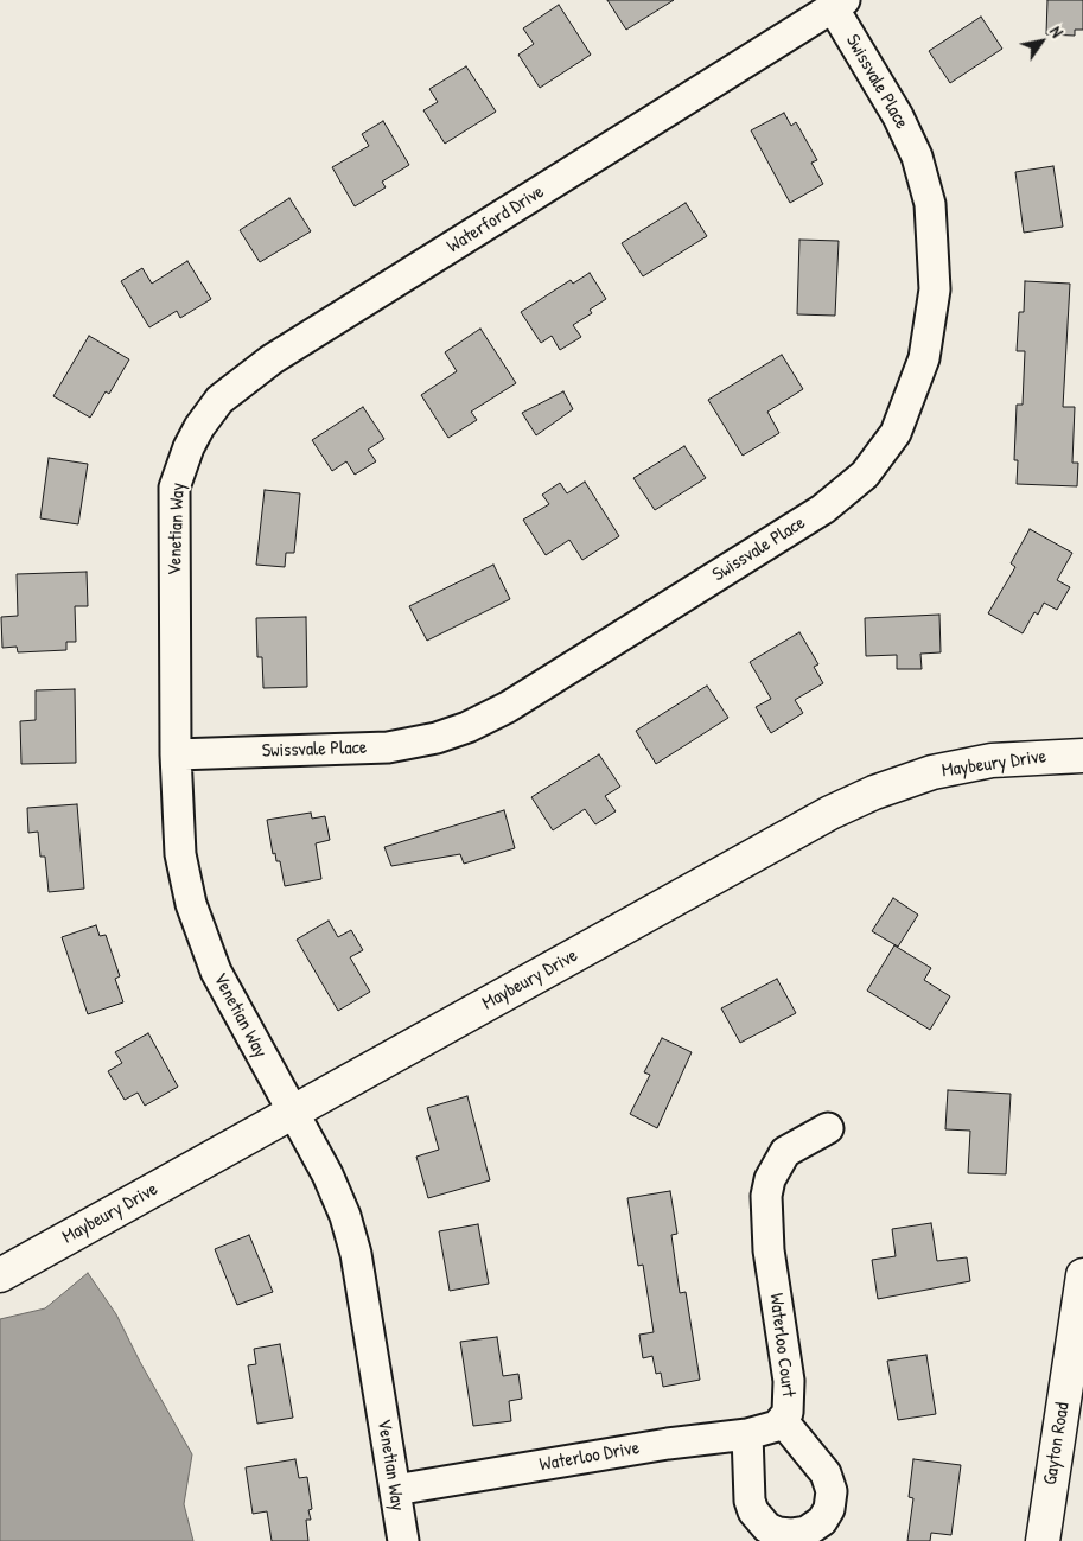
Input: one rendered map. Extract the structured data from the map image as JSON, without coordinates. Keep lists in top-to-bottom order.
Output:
{
  "streets": {
    "street": [
      "Swissvale Place",
      "Waterford Drive",
      "Venetian Way",
      "Maybeury Drive",
      "Waterloo Court",
      "Gayton Road",
      "Waterloo Drive"
    ]
  },
  "crossings": [
    ["Swissvale Place", "Waterford Drive"],
    ["Swissvale Place", "Venetian Way"],
    ["Waterford Drive", "Venetian Way"],
    ["Venetian Way", "Maybeury Drive"],
    ["Venetian Way", "Waterloo Drive"],
    ["Waterloo Court", "Waterloo Drive"]
  ],
  "north": "top right"
}
